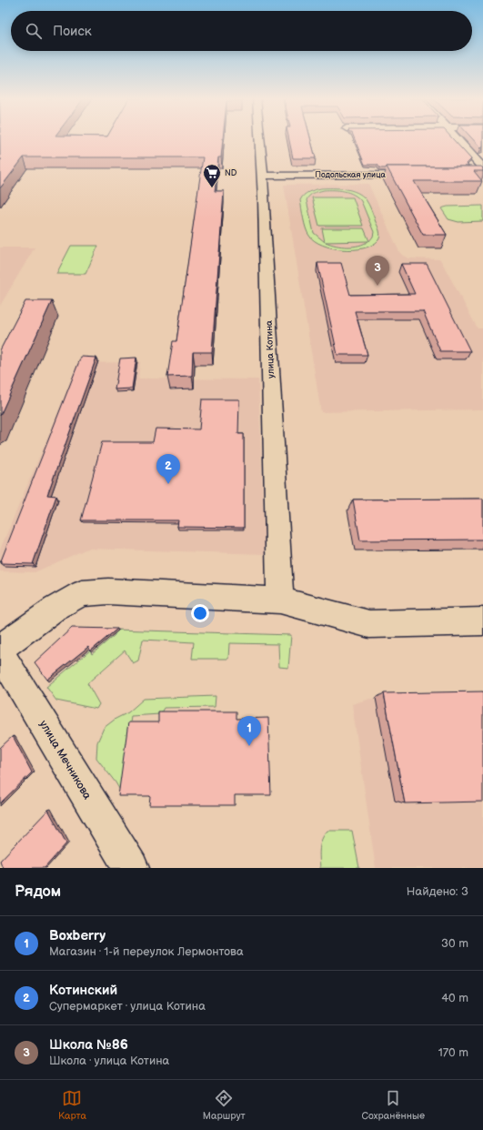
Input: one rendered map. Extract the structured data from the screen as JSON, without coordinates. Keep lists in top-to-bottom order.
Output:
{
  "streets": {
    "street": ["Подольская улица", "улица Котина", "улица Мечникова"]
  },
  "crossings": [
    ["Подольская улица", "улица Котина"]
  ],
  "places": {
    "supermarket": ["ND"]
  },
  "page": {
    "search": "Поиск",
    "pins": ["3", "2", "1"],
    "heading": ["Рядом", "Найдено: 3"],
    "list": [
      {
        "mark": "1",
        "name": "Boxberry",
        "note": "Магазин · 1-й переулок Лермонтова",
        "value": "30 m"
      },
      {
        "mark": "2",
        "name": "Котинский",
        "note": "Супермаркет · улица Котина",
        "value": "40 m"
      },
      {
        "mark": "3",
        "name": "Школа №86",
        "note": "Школа · улица Котина",
        "value": "170 m"
      }
    ],
    "nav": ["Карта", "Маршрут", "Сохранённые"]
  }
}
